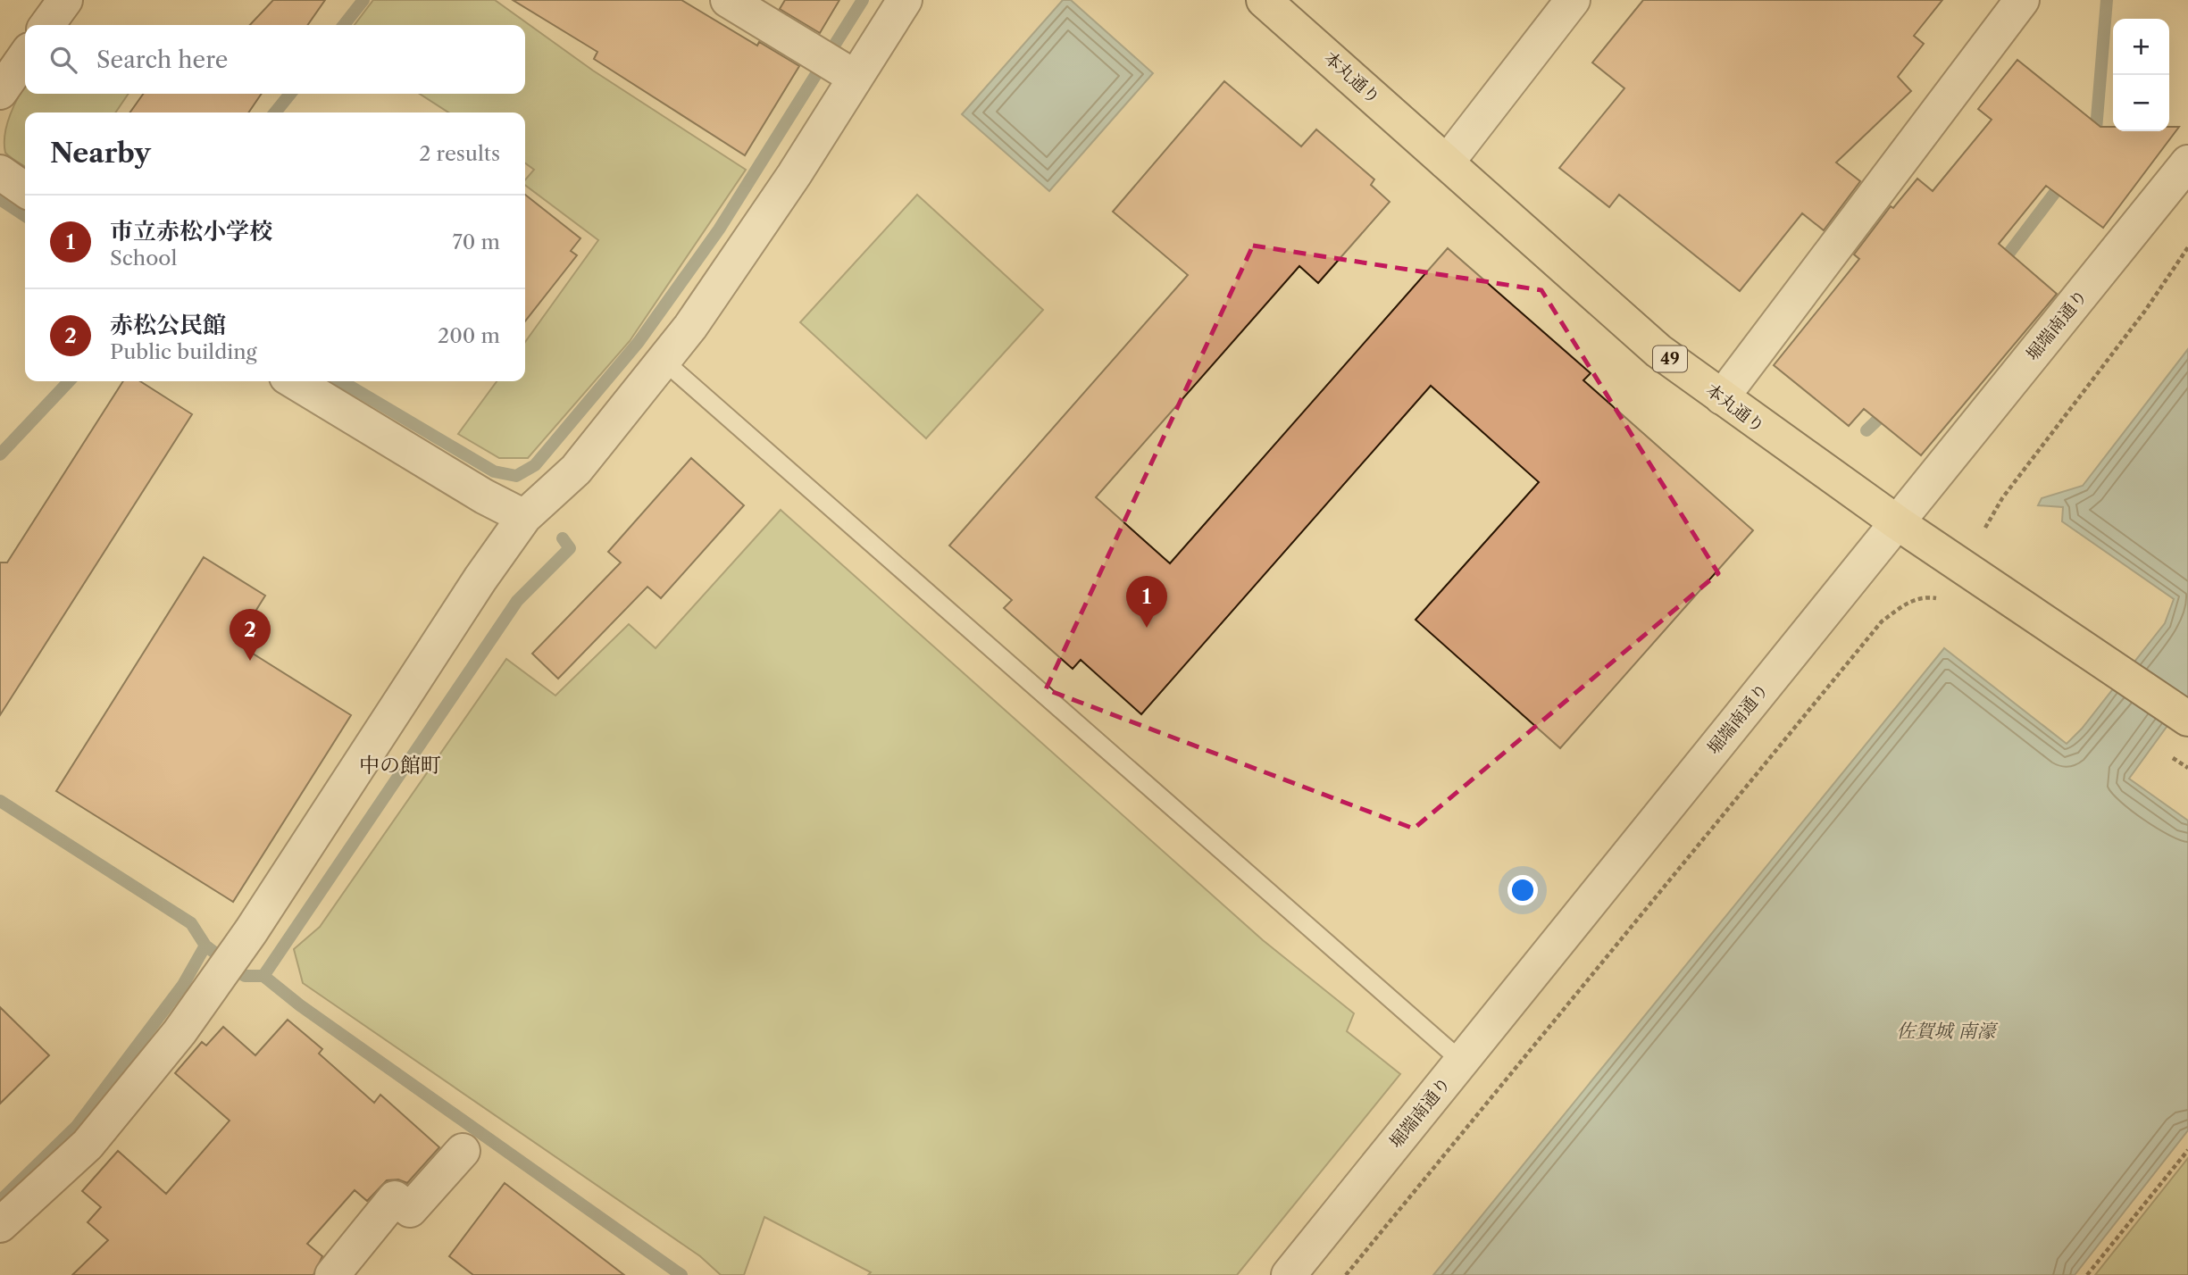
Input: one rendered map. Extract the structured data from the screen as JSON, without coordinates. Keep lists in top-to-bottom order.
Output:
{
  "streets": {
    "main road": ["本丸通り", "49"],
    "street": ["堀端南通り"]
  },
  "crossings": [
    ["本丸通り", "堀端南通り"]
  ],
  "districts": ["中の館町"],
  "water": ["佐賀城 南濠"],
  "page": {
    "map_buttons": ["+", "−"],
    "search": "Search here",
    "heading": ["Nearby", "2 results"],
    "list": [
      {
        "mark": "1",
        "name": "市立赤松小学校",
        "note": "School",
        "value": "70 m"
      },
      {
        "mark": "2",
        "name": "赤松公民館",
        "note": "Public building",
        "value": "200 m"
      }
    ],
    "pins": ["1", "2"]
  }
}
